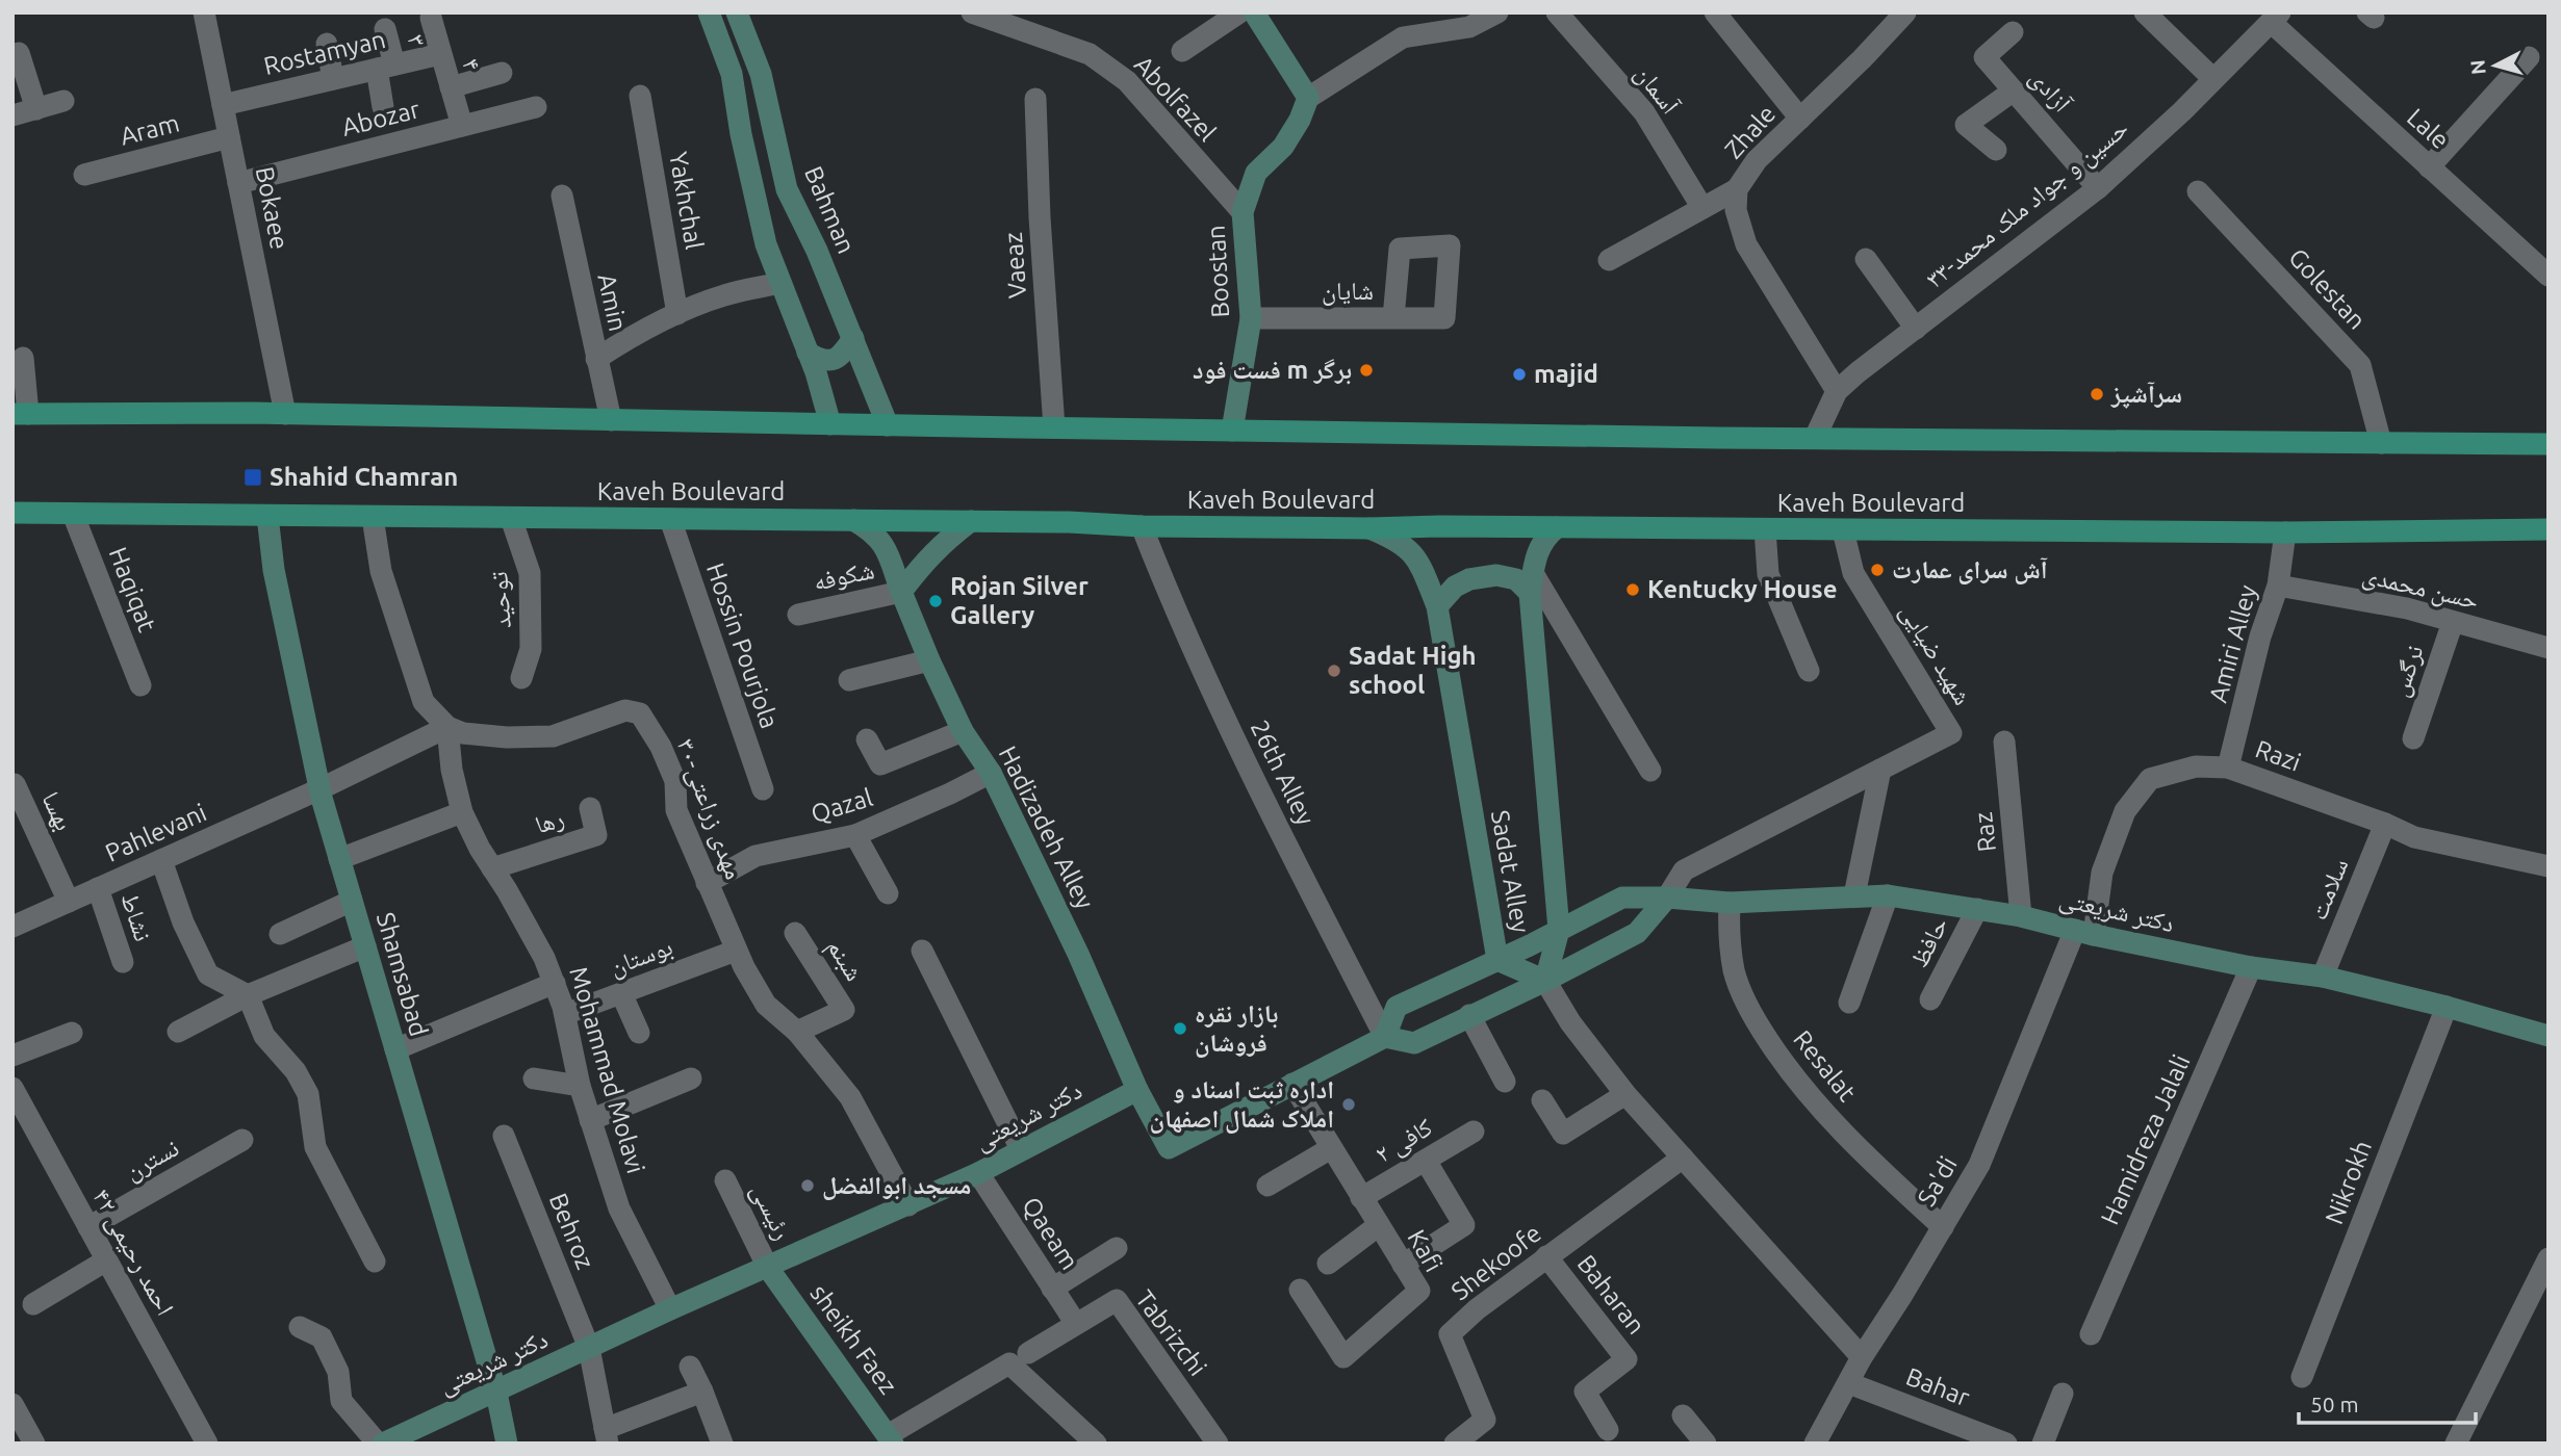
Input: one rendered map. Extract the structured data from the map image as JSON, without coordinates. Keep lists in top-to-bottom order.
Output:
{
  "streets": {
    "main road": ["Kaveh Boulevard"],
    "street": [
      "۳",
      "Rostamyan",
      "۴",
      "آسمان",
      "آزادی",
      "Abolfazel",
      "Abozar",
      "Lale",
      "Aram",
      "Zhale",
      "Yakhchal",
      "۳۳-حسین و جواد ملک محمد",
      "Bokaee",
      "Bahman",
      "Vaeaz",
      "Boostan",
      "Golestan",
      "شایان",
      "Amin",
      "شکوفه",
      "حسن محمدی",
      "Haqiqat",
      "توحید",
      "Amiri Alley",
      "Hossin Pourjola",
      "شهید ضیایی",
      "نرگس",
      "Razi",
      "26th Alley",
      "Qazal",
      "۳۰-مهدی زراعتی",
      "بهسا",
      "رها",
      "Hadizadeh Alley",
      "Raz",
      "Pahlevani",
      "Sadat Alley",
      "سلامت",
      "دکتر شریعتی",
      "نشاط",
      "حافظ",
      "بوستان",
      "شبنم",
      "Shamsabad",
      "Resalat",
      "Mohammad Molavi",
      "Hamidreza Jalali",
      "کافی ۲",
      "نسترن",
      "Sa'di",
      "Nikrokh",
      "رئیسی",
      "Behroz",
      "Qaeam",
      "Kafi",
      "۴۲ احمد رحیمی",
      "Shekoofe",
      "Baharan",
      "Tabrizchi",
      "sheikh Faez",
      "Bahar"
    ]
  },
  "crossings": [
    ["۳", "Rostamyan"],
    ["Rostamyan", "۴"],
    ["Rostamyan", "Bokaee"],
    ["۴", "Abozar"],
    ["آزادی", "۳۳-حسین و جواد ملک محمد"],
    ["Abolfazel", "Boostan"],
    ["Abozar", "Bokaee"],
    ["Lale", "۳۳-حسین و جواد ملک محمد"],
    ["Aram", "Bokaee"],
    ["Zhale", "۳۳-حسین و جواد ملک محمد"],
    ["Boostan", "شایان"],
    ["Kaveh Boulevard", "Haqiqat"],
    ["Kaveh Boulevard", "توحید"],
    ["Kaveh Boulevard", "Amiri Alley"],
    ["Kaveh Boulevard", "Hossin Pourjola"],
    ["Kaveh Boulevard", "شهید ضیایی"],
    ["Kaveh Boulevard", "26th Alley"],
    ["Kaveh Boulevard", "Hadizadeh Alley"],
    ["Kaveh Boulevard", "Sadat Alley"],
    ["Kaveh Boulevard", "Shamsabad"],
    ["شکوفه", "Hadizadeh Alley"],
    ["حسن محمدی", "Amiri Alley"],
    ["حسن محمدی", "نرگس"],
    ["Amiri Alley", "Razi"],
    ["شهید ضیایی", "دکتر شریعتی"],
    ["Razi", "سلامت"],
    ["Razi", "دکتر شریعتی"],
    ["Razi", "Sa'di"],
    ["26th Alley", "دکتر شریعتی"],
    ["Qazal", "۳۰-مهدی زراعتی"],
    ["Qazal", "Hadizadeh Alley"],
    ["۳۰-مهدی زراعتی", "Pahlevani"],
    ["۳۰-مهدی زراعتی", "دکتر شریعتی"],
    ["۳۰-مهدی زراعتی", "بوستان"],
    ["۳۰-مهدی زراعتی", "شبنم"],
    ["۳۰-مهدی زراعتی", "Mohammad Molavi"],
    ["بهسا", "Pahlevani"],
    ["رها", "Mohammad Molavi"],
    ["Hadizadeh Alley", "دکتر شریعتی"],
    ["Raz", "دکتر شریعتی"],
    ["Pahlevani", "نشاط"],
    ["Pahlevani", "Shamsabad"],
    ["Pahlevani", "Mohammad Molavi"],
    ["Sadat Alley", "دکتر شریعتی"],
    ["سلامت", "دکتر شریعتی"],
    ["دکتر شریعتی", "حافظ"],
    ["دکتر شریعتی", "Shamsabad"],
    ["دکتر شریعتی", "Resalat"],
    ["دکتر شریعتی", "Mohammad Molavi"],
    ["دکتر شریعتی", "Hamidreza Jalali"],
    ["دکتر شریعتی", "Sa'di"],
    ["دکتر شریعتی", "Nikrokh"],
    ["دکتر شریعتی", "رئیسی"],
    ["دکتر شریعتی", "Behroz"],
    ["دکتر شریعتی", "Qaeam"],
    ["دکتر شریعتی", "sheikh Faez"],
    ["بوستان", "Mohammad Molavi"],
    ["Resalat", "Sa'di"],
    ["کافی ۲", "Kafi"],
    ["نسترن", "۴۲ احمد رحیمی"],
    ["Sa'di", "Bahar"],
    ["رئیسی", "sheikh Faez"],
    ["Qaeam", "Tabrizchi"],
    ["Shekoofe", "Baharan"],
    ["Tabrizchi", "sheikh Faez"]
  ],
  "places": {
    "other": [
      "فست فود m برگر",
      "majid",
      "سرآشپز",
      "آش سرای عمارت",
      "Kentucky House",
      "Rojan Silver Gallery",
      "Sadat High school",
      "بازار نقره فروشان",
      "اداره ثبت اسناد و املاک شمال اصفهان",
      "مسجد ابوالفضل"
    ],
    "transit": ["Shahid Chamran"]
  },
  "scale_bar": "50 m",
  "north": "left"
}
